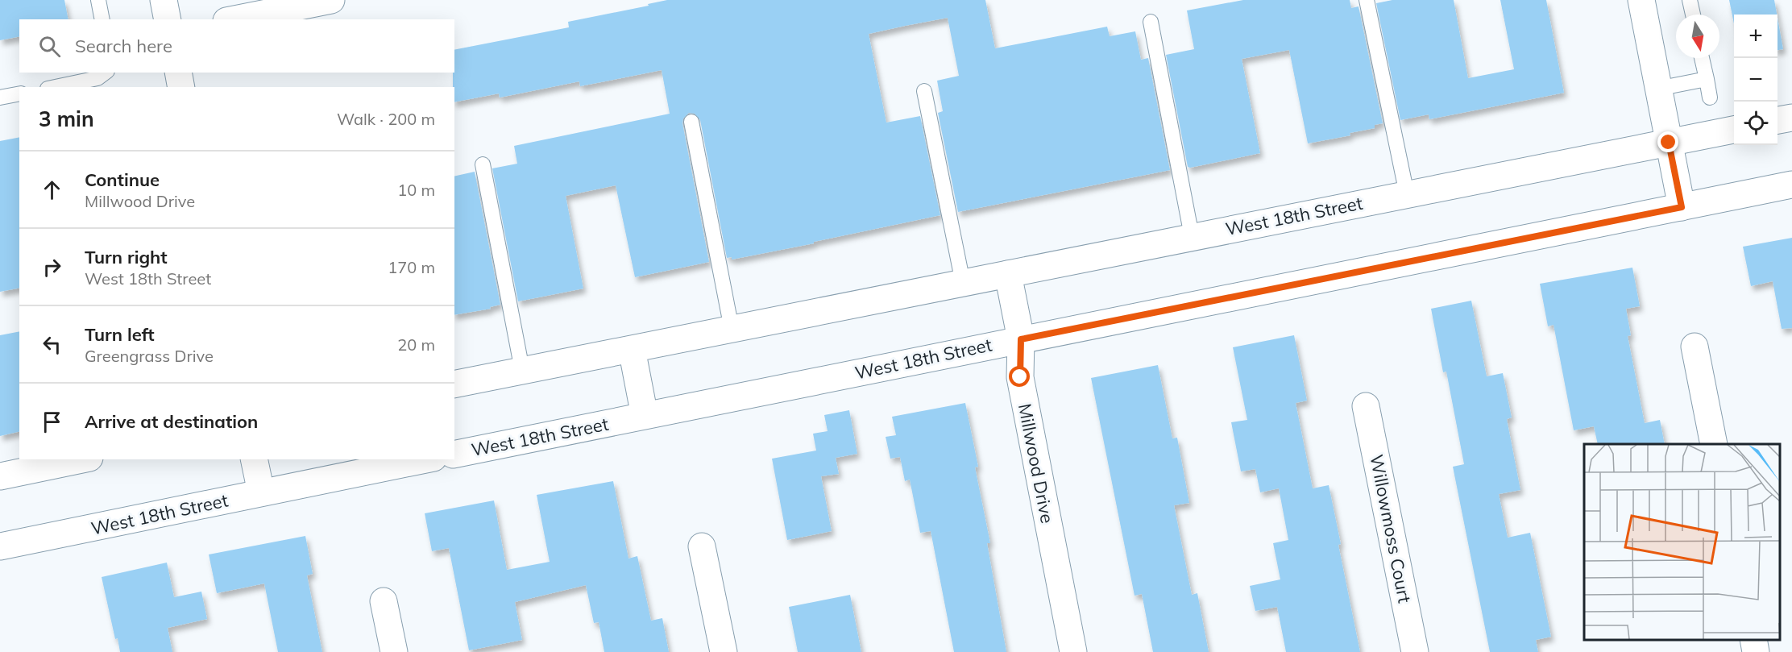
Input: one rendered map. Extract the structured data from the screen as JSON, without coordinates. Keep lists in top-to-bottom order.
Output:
{
  "streets": {
    "main road": ["West 18th Street", "Millwood Drive", "Willowmoss Court"]
  },
  "crossings": [
    ["West 18th Street", "Millwood Drive"]
  ],
  "north": "bottom",
  "page": {
    "map_buttons": ["+", "−"],
    "search": "Search here",
    "heading": ["3 min", "Walk · 200 m"],
    "list": [
      ["Continue", "Millwood Drive", "10 m"],
      ["Turn right", "West 18th Street", "170 m"],
      ["Turn left", "Greengrass Drive", "20 m"],
      "Arrive at destination"
    ]
  }
}
